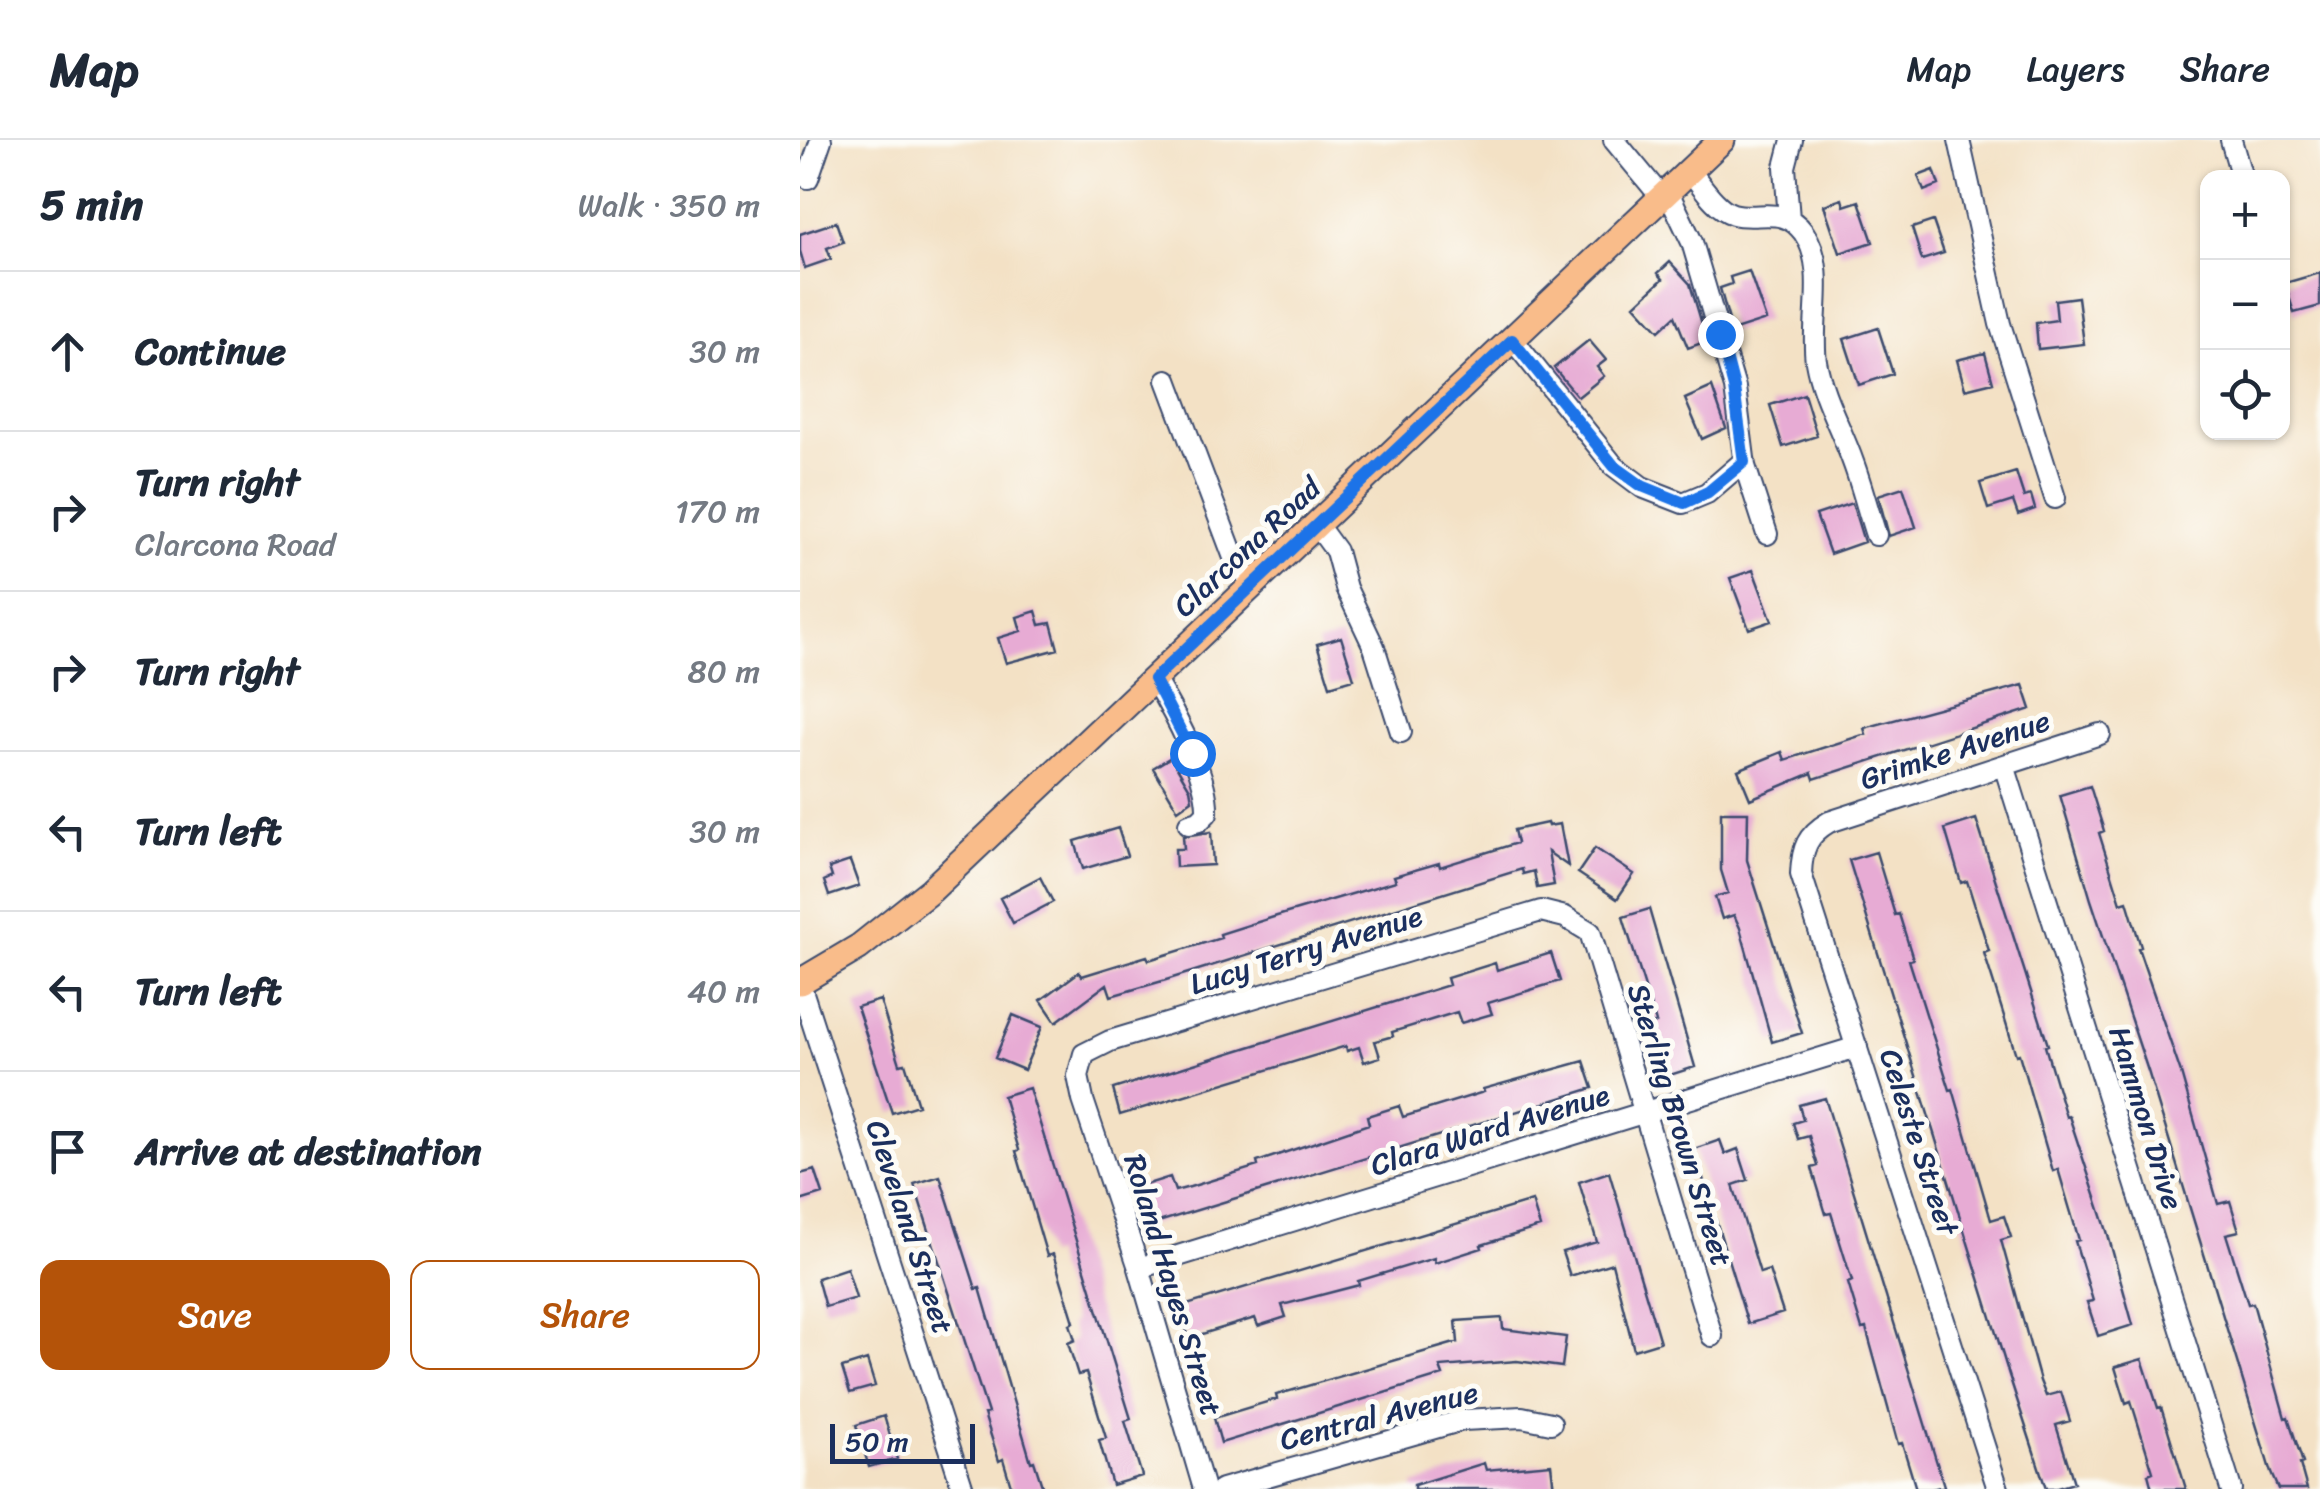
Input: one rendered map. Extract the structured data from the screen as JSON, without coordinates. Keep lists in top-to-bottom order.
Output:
{
  "streets": {
    "main road": ["Clarcona Road"],
    "street": [
      "Grimke Avenue",
      "Lucy Terry Avenue",
      "Hammon Drive",
      "Sterling Brown Street",
      "Clara Ward Avenue",
      "Celeste Street",
      "Cleveland Street",
      "Roland Hayes Street",
      "Central Avenue"
    ]
  },
  "crossings": [
    ["Clarcona Road", "Cleveland Street"],
    ["Grimke Avenue", "Hammon Drive"],
    ["Grimke Avenue", "Celeste Street"],
    ["Lucy Terry Avenue", "Sterling Brown Street"],
    ["Lucy Terry Avenue", "Roland Hayes Street"],
    ["Sterling Brown Street", "Clara Ward Avenue"],
    ["Clara Ward Avenue", "Celeste Street"],
    ["Clara Ward Avenue", "Roland Hayes Street"]
  ],
  "scale_bar": "50 m",
  "page": {
    "header": "Map",
    "nav": ["Map", "Layers", "Share"],
    "heading": ["5 min", "Walk · 350 m"],
    "map_buttons": ["+", "−"],
    "list": [
      ["Continue", "30 m"],
      ["Turn right", "Clarcona Road", "170 m"],
      ["Turn right", "80 m"],
      ["Turn left", "30 m"],
      ["Turn left", "40 m"],
      "Arrive at destination"
    ],
    "buttons": ["Save", "Share"],
    "scale": "50 m"
  }
}
